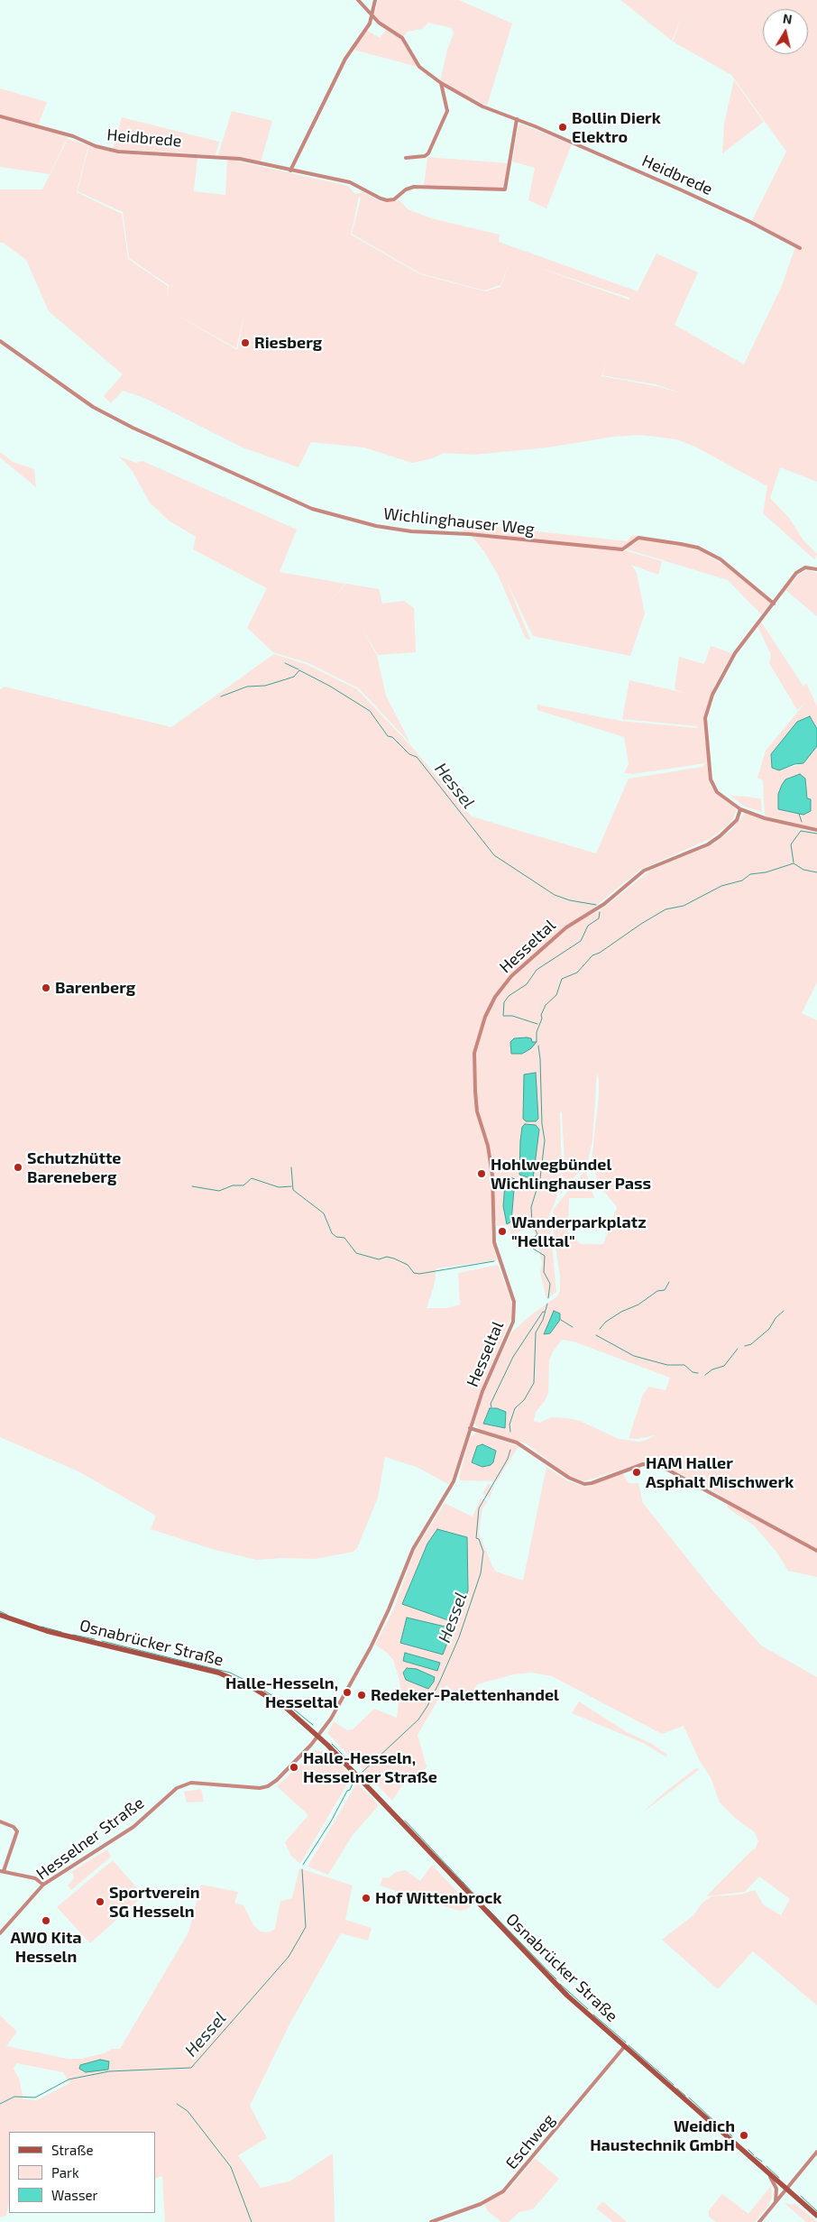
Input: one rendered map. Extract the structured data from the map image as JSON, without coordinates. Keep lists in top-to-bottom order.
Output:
{
  "streets": {
    "main road": ["Osnabrücker Straße"],
    "street": [
      "Heidbrede",
      "Wichlinghauser Weg",
      "Hesseltal",
      "Hesselner Straße",
      "Eschweg"
    ]
  },
  "crossings": [
    ["Hesseltal", "Osnabrücker Straße"],
    ["Hesseltal", "Hesselner Straße"],
    ["Osnabrücker Straße", "Hesselner Straße"],
    ["Osnabrücker Straße", "Eschweg"]
  ],
  "water": ["Hessel"],
  "places": [
    "Bollin Dierk Elektro",
    "Riesberg",
    "Barenberg",
    "Schutzhütte Bareneberg",
    "Hohlwegbündel Wichlinghauser Pass",
    "Wanderparkplatz \"Helltal\"",
    "HAM Haller Asphalt Mischwerk",
    "Halle-Hesseln, Hesseltal",
    "Redeker-Palettenhandel",
    "Halle-Hesseln, Hesselner Straße",
    "Hof Wittenbrock",
    "Sportverein SG Hesseln",
    "AWO Kita Hesseln",
    "Weidich Haustechnik GmbH"
  ],
  "legend": ["Straße", "Park", "Wasser"],
  "north": "top"
}
